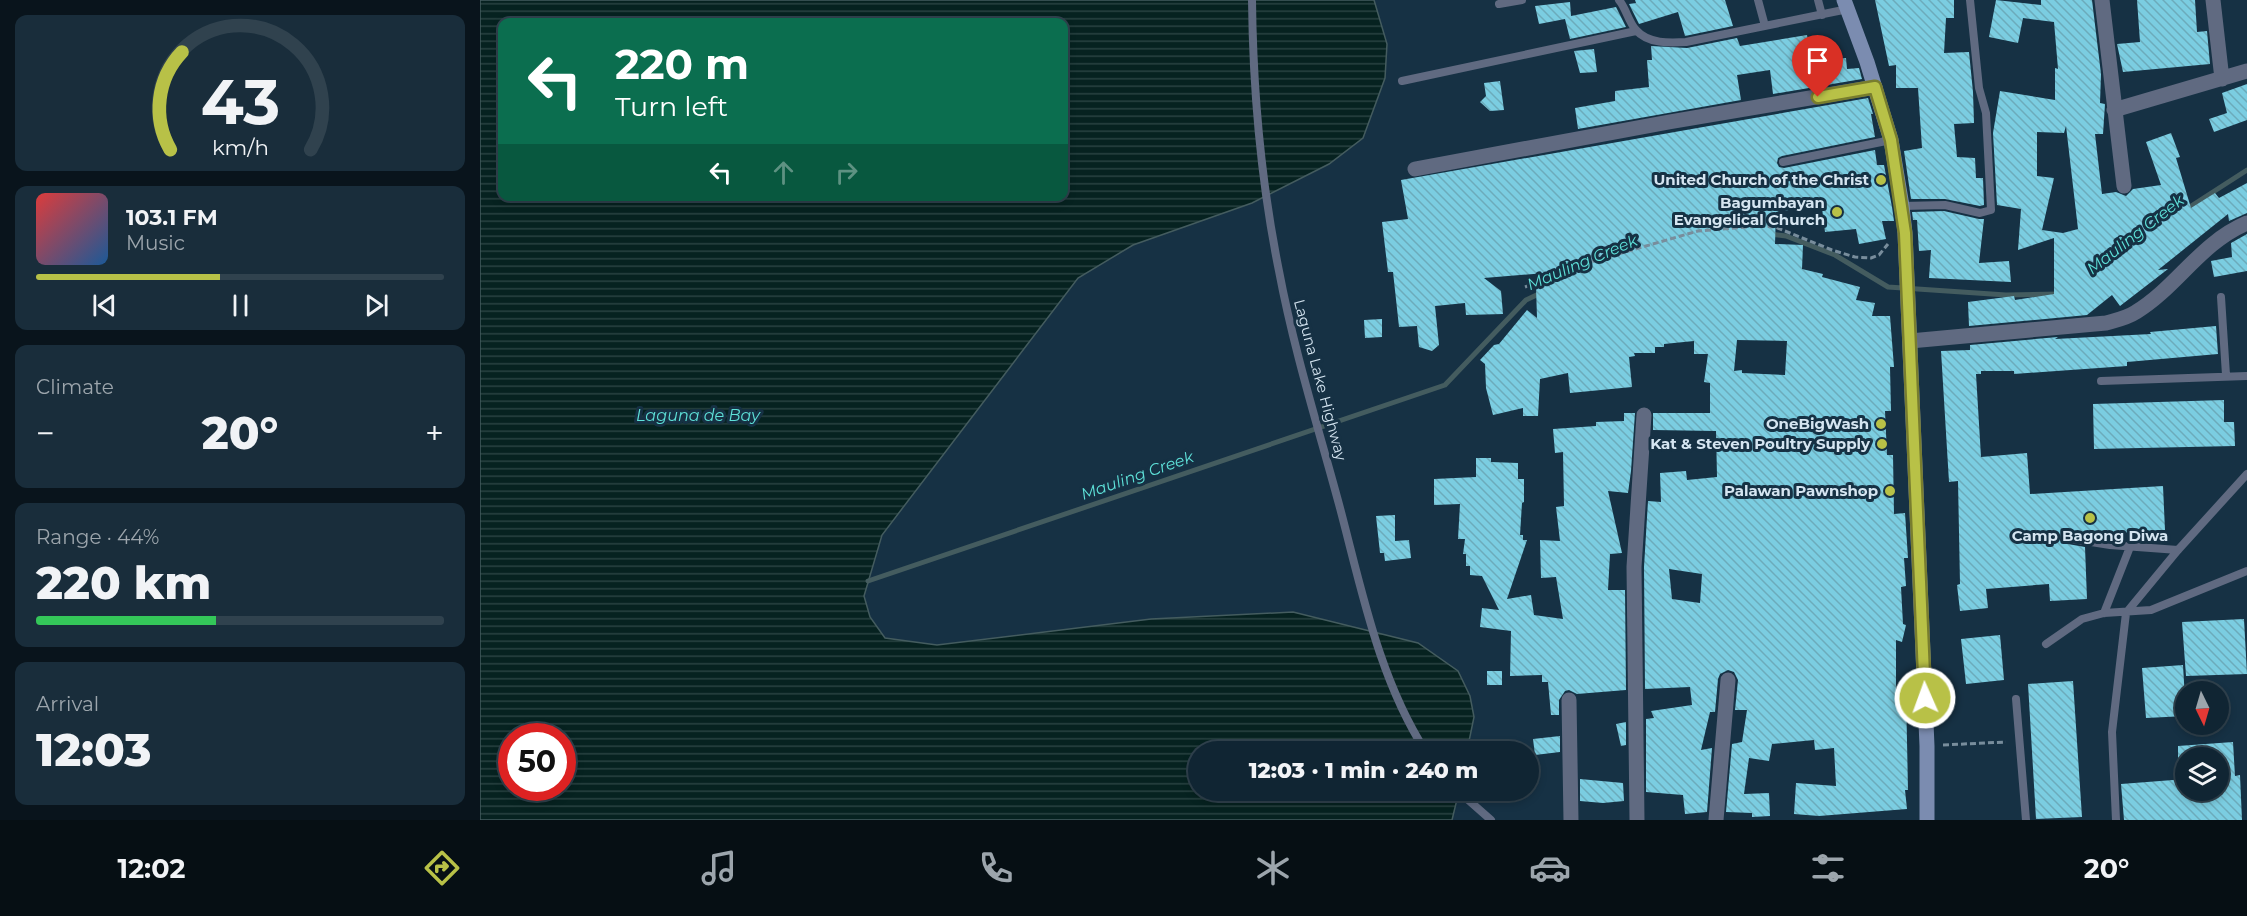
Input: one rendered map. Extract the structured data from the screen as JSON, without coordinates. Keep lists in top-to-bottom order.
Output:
{
  "streets": {
    "lane": ["Laguna Lake Highway"]
  },
  "water": ["Mauling Creek", "Laguna de Bay"],
  "places": [
    "United Church of the Christ",
    "Bagumbayan Evangelical Church",
    "OneBigWash",
    "Kat & Steven Poultry Supply",
    "Palawan Pawnshop",
    "Camp Bagong Diwa"
  ],
  "north": "bottom",
  "page": {
    "turn": ["220 m", "Turn left"],
    "song": ["103.1 FM", "Music"],
    "tile": [
      "Climate",
      ["Range · 44%", "220 km"],
      ["Arrival", "12:03"]
    ],
    "heat": ["−", "20°", "+"],
    "limit": "50",
    "trip": "12:03 · 1 min · 240 m",
    "tabs": ["12:02", "20°"],
    "gauge": ["43", "km/h"]
  }
}
